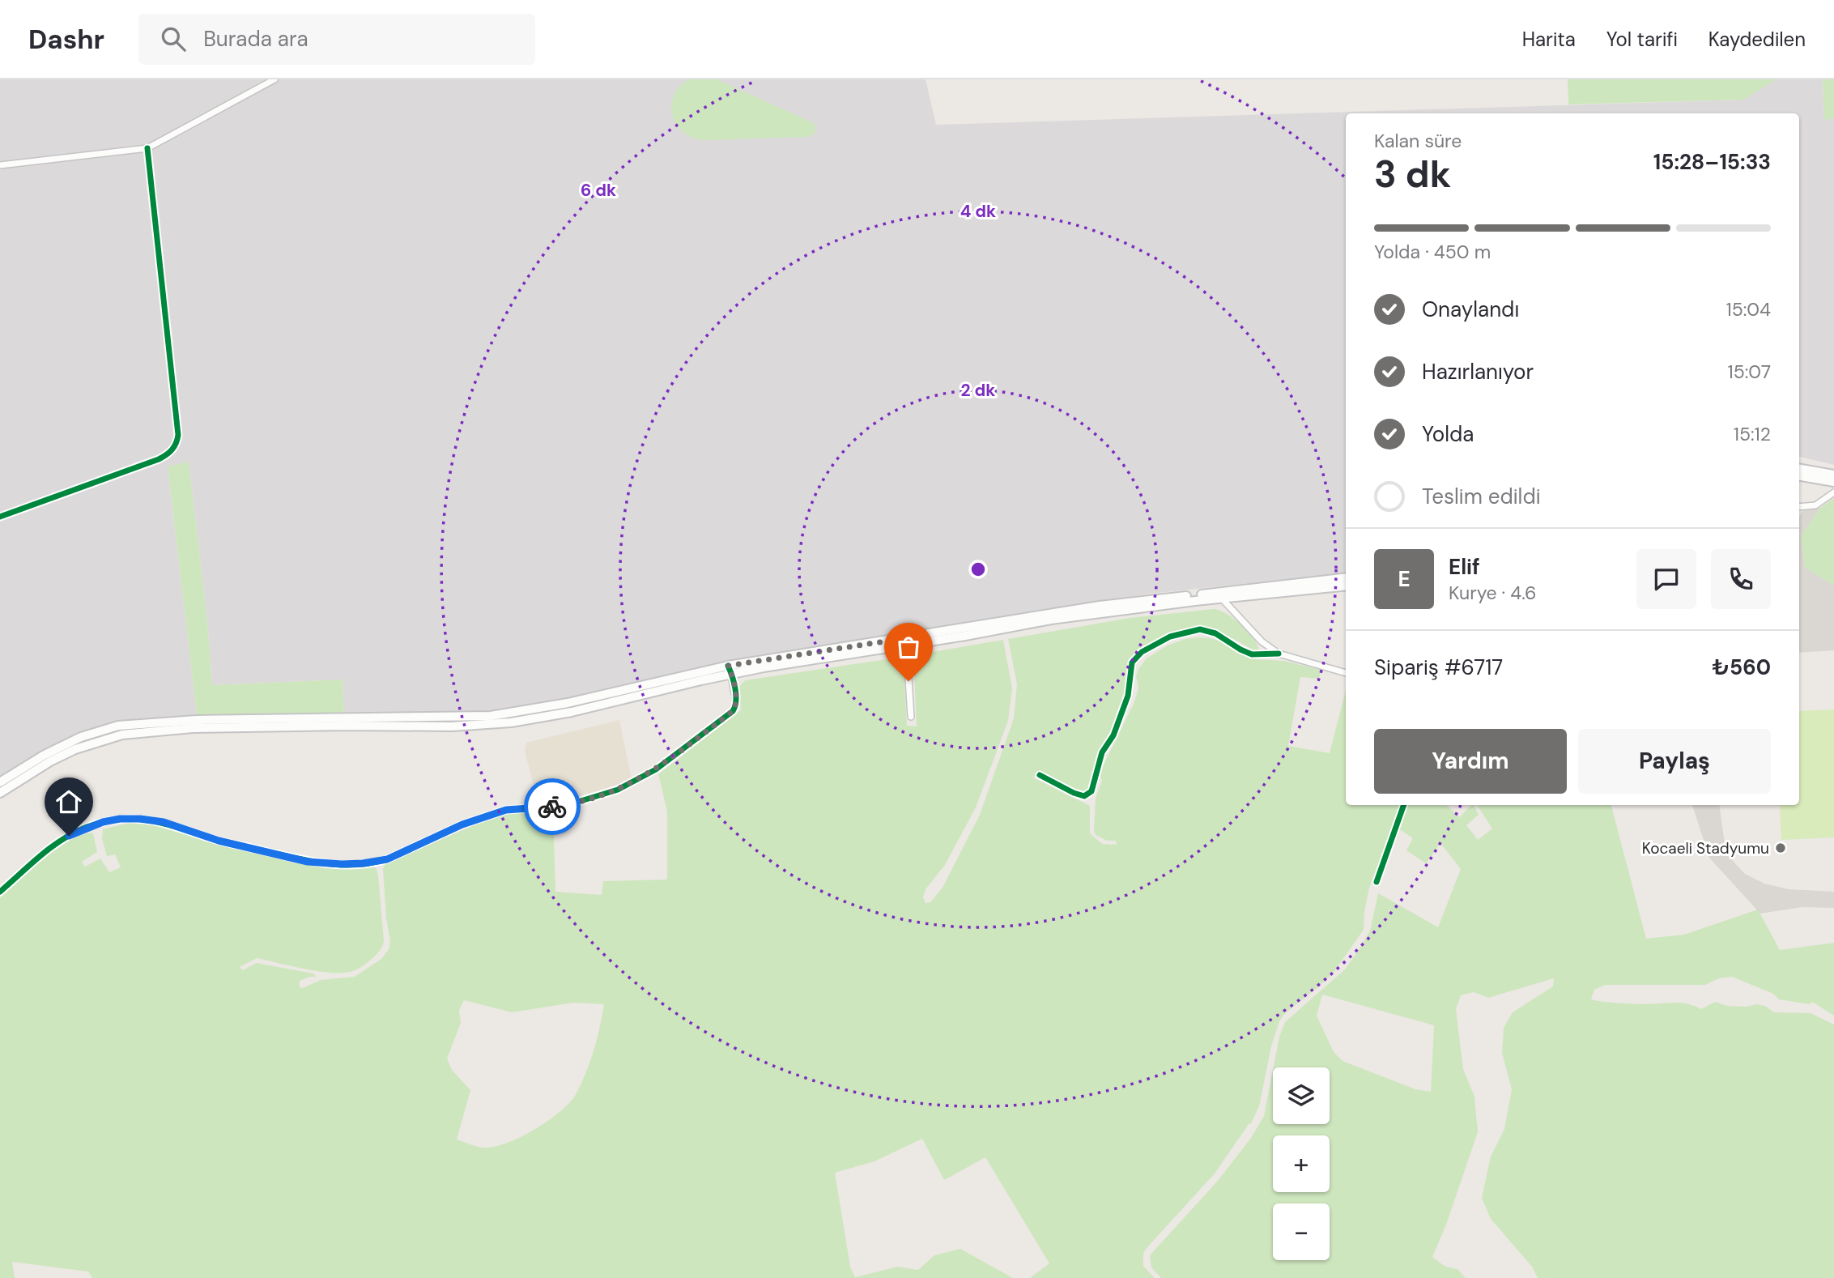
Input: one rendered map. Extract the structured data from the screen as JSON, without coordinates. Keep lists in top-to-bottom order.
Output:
{
  "places": ["Kocaeli Stadyumu"],
  "page": {
    "header": "Dashr",
    "search": "Burada ara",
    "nav": ["Harita", "Yol tarifi", "Kaydedilen"],
    "heading": ["3 dk", "Kalan süre", "15:28–15:33"],
    "panel": [
      "Elif",
      "Kurye · 4.6",
      "Sipariş #6717",
      "₺560"
    ],
    "bar": "Yolda · 450 m",
    "list": [
      ["Onaylandı", "15:04"],
      ["Hazırlanıyor", "15:07"],
      ["Yolda", "15:12"],
      "Teslim edildi"
    ],
    "round": "E",
    "buttons": ["Yardım", "Paylaş"],
    "map_buttons": ["+", "−"]
  },
  "rings": ["6 dk", "4 dk", "2 dk"]
}
